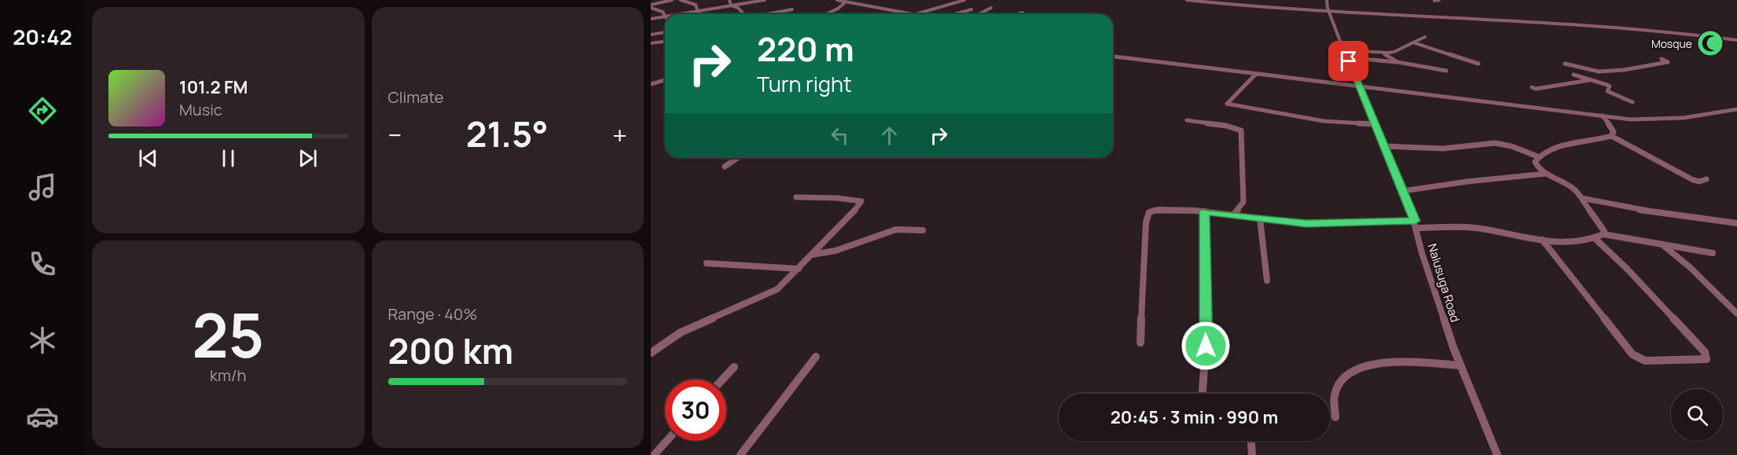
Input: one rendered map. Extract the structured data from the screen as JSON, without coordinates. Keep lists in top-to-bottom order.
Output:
{
  "streets": {
    "street": ["Nalusuga Road"]
  },
  "places": {
    "mosque": ["Mosque"]
  },
  "page": {
    "tabs": "20:42",
    "tile": [
      "Climate",
      ["25", "km/h"],
      ["Range · 40%", "200 km"]
    ],
    "turn": ["220 m", "Turn right"],
    "song": ["101.2 FM", "Music"],
    "heat": ["−", "21.5°", "+"],
    "limit": "30",
    "trip": "20:45 · 3 min · 990 m"
  }
}
